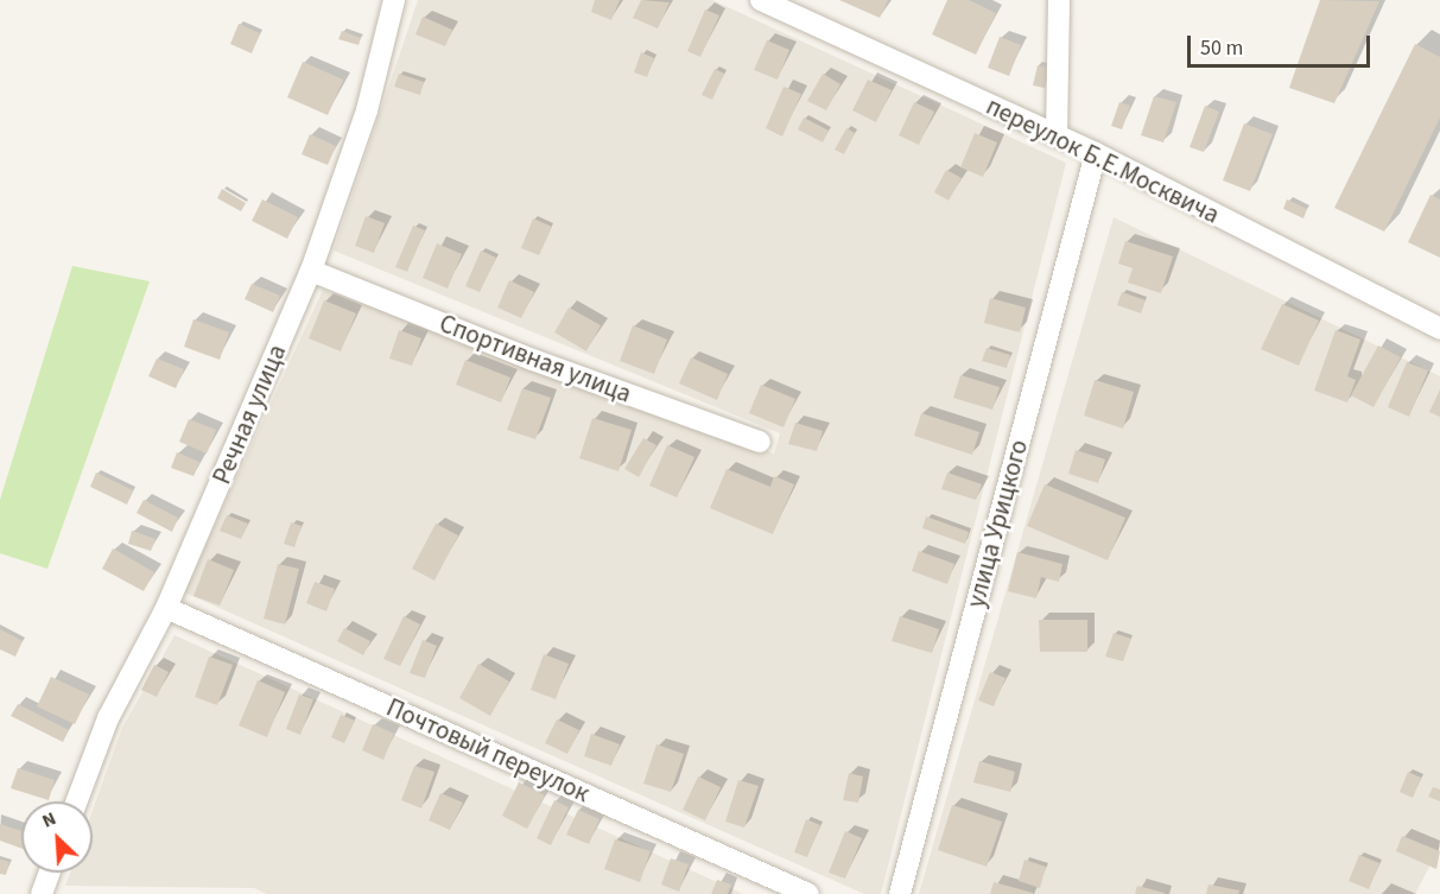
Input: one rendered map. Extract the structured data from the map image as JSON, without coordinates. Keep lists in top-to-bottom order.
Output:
{
  "streets": {
    "street": [
      "переулок Б.Е.Москвича",
      "Спортивная улица",
      "Речная улица",
      "улица Урицкого",
      "Почтовый переулок"
    ]
  },
  "crossings": [
    ["переулок Б.Е.Москвича", "улица Урицкого"],
    ["Спортивная улица", "Речная улица"],
    ["Речная улица", "Почтовый переулок"]
  ],
  "scale_bar": "50 m",
  "north": "top left"
}
